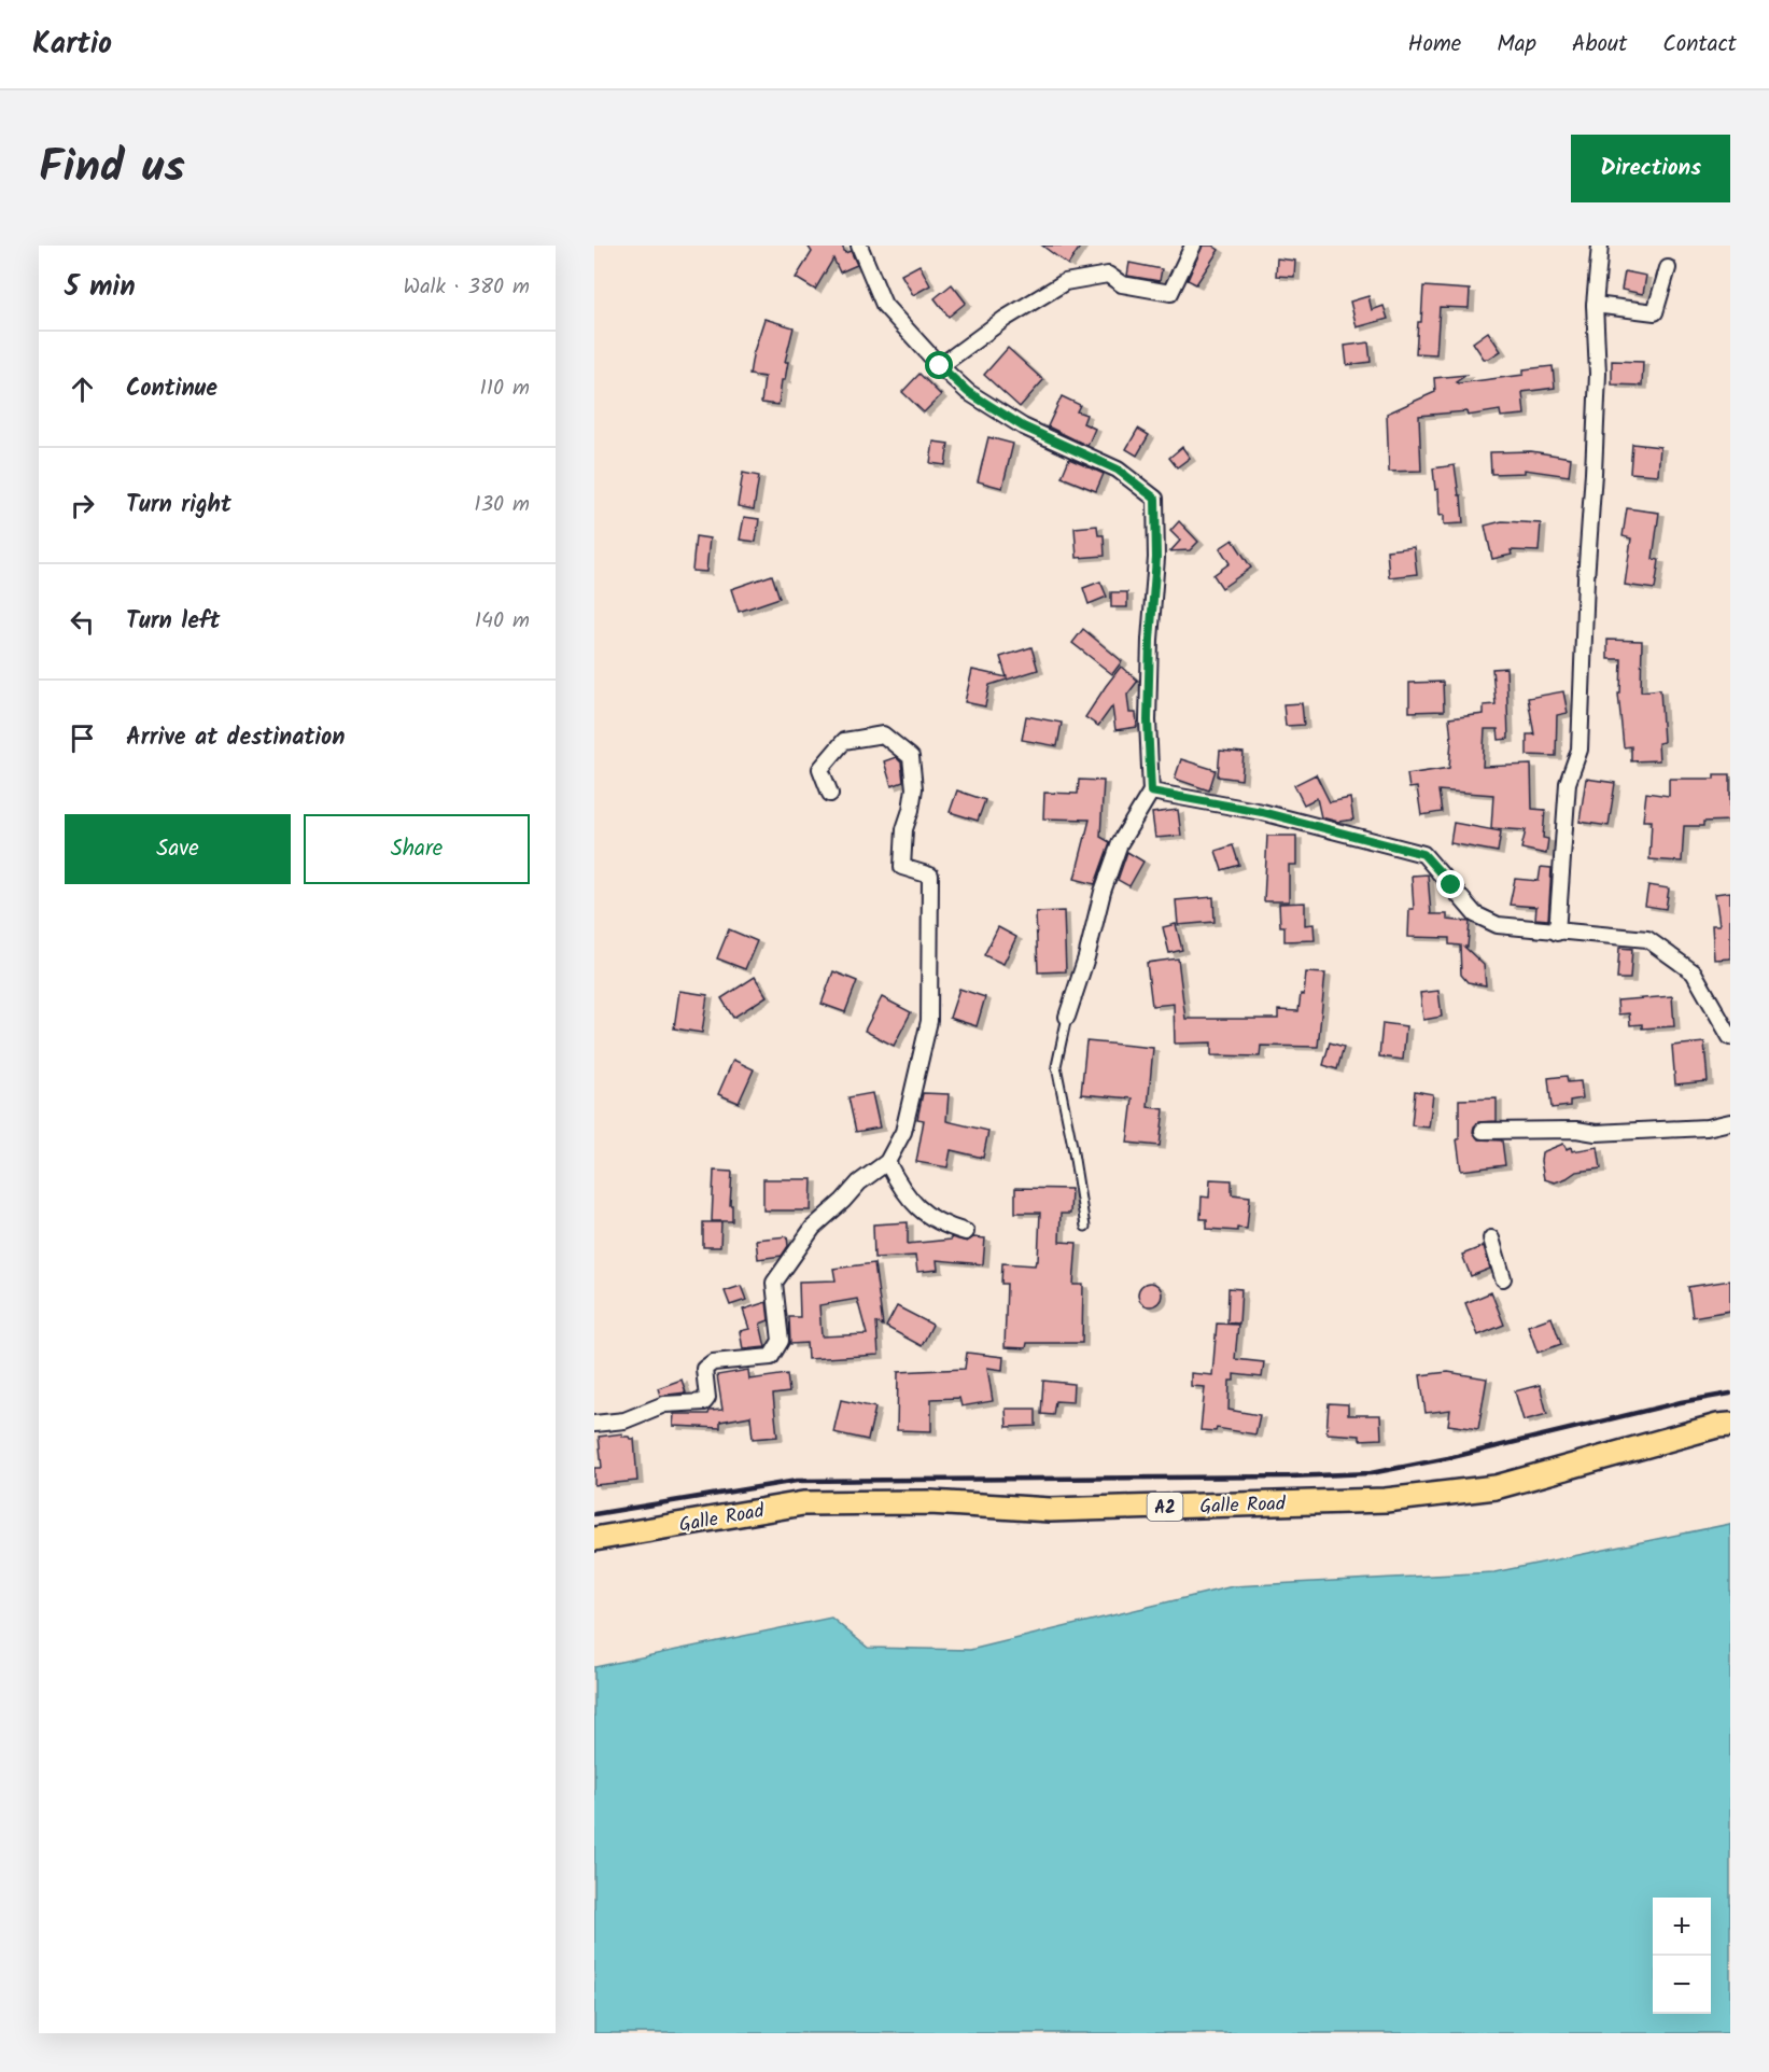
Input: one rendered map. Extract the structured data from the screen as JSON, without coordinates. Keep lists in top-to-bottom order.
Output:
{
  "streets": {
    "highway": ["Galle Road", "A2"]
  },
  "page": {
    "header": "Kartio",
    "nav": [
      "Home",
      "Map",
      "About",
      "Contact"
    ],
    "title": "Find us",
    "buttons": [
      "Directions",
      ["Save", "Share"]
    ],
    "heading": ["5 min", "Walk · 380 m"],
    "list": [
      ["Continue", "110 m"],
      ["Turn right", "130 m"],
      ["Turn left", "140 m"],
      "Arrive at destination"
    ],
    "map_buttons": ["+", "−"]
  }
}
